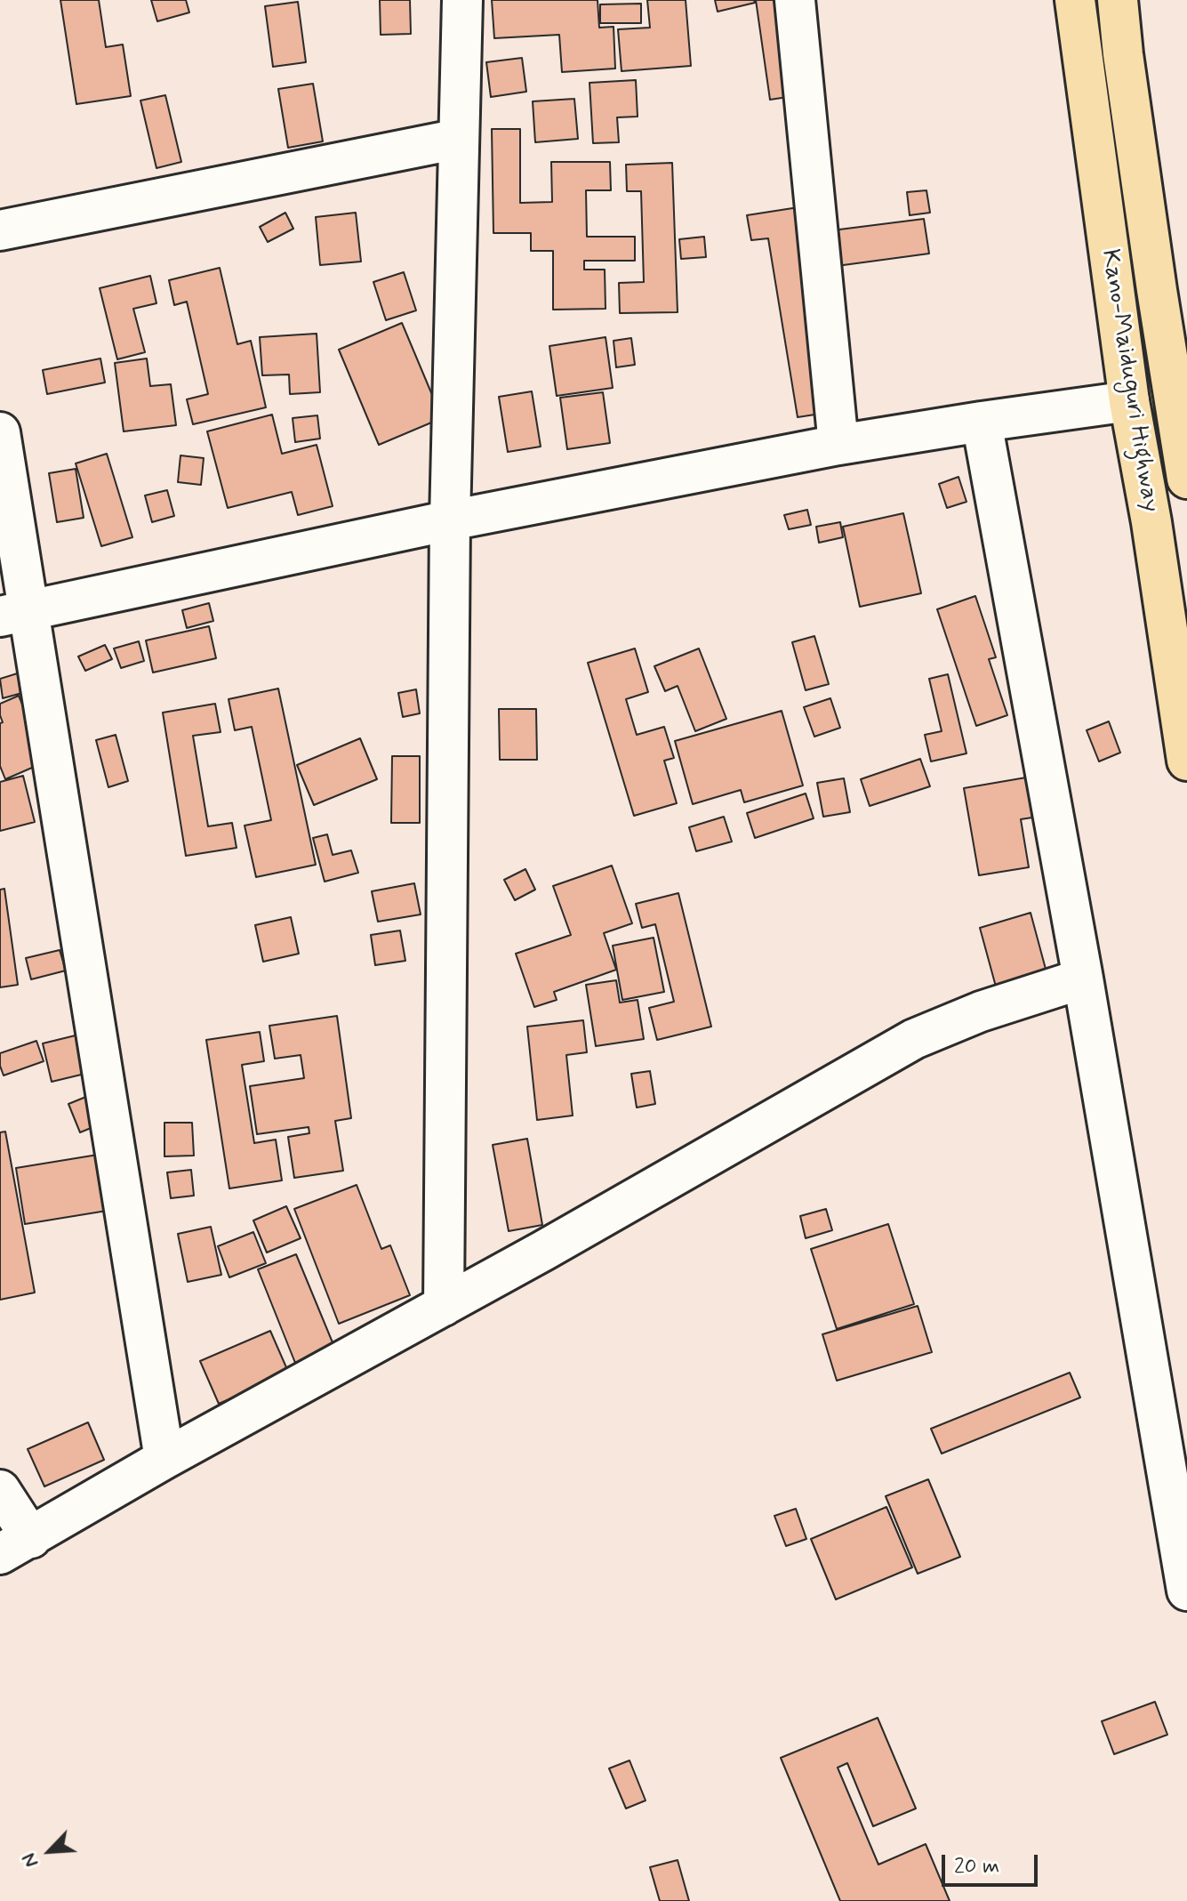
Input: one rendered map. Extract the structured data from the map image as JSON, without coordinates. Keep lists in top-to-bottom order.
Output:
{
  "streets": {
    "highway": ["Kano-Maiduguri Highway"]
  },
  "scale_bar": "20 m",
  "north": "bottom left"
}
